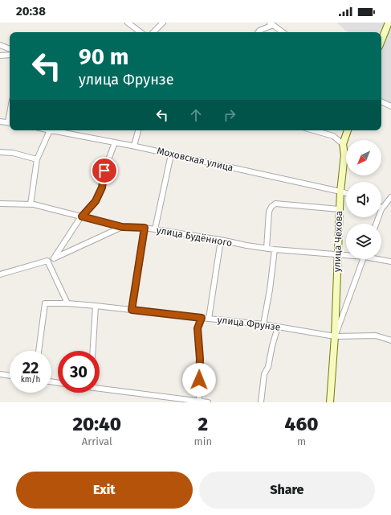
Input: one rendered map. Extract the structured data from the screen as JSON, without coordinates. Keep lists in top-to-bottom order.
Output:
{
  "streets": {
    "street": [
      "Моховская улица",
      "улица Будённого",
      "улица Чехова",
      "улица Фрунзе"
    ]
  },
  "crossings": [
    ["Моховская улица", "улица Чехова"],
    ["улица Будённого", "улица Чехова"],
    ["улица Чехова", "улица Фрунзе"]
  ],
  "north": "bottom left",
  "page": {
    "status": "20:38",
    "turn": ["90 m", "улица Фрунзе"],
    "speed": "22 km/h",
    "limit": "30",
    "eta": [
      "20:40",
      "Arrival",
      "2",
      "min",
      "460",
      "m"
    ],
    "buttons": ["Exit", "Share"]
  }
}
